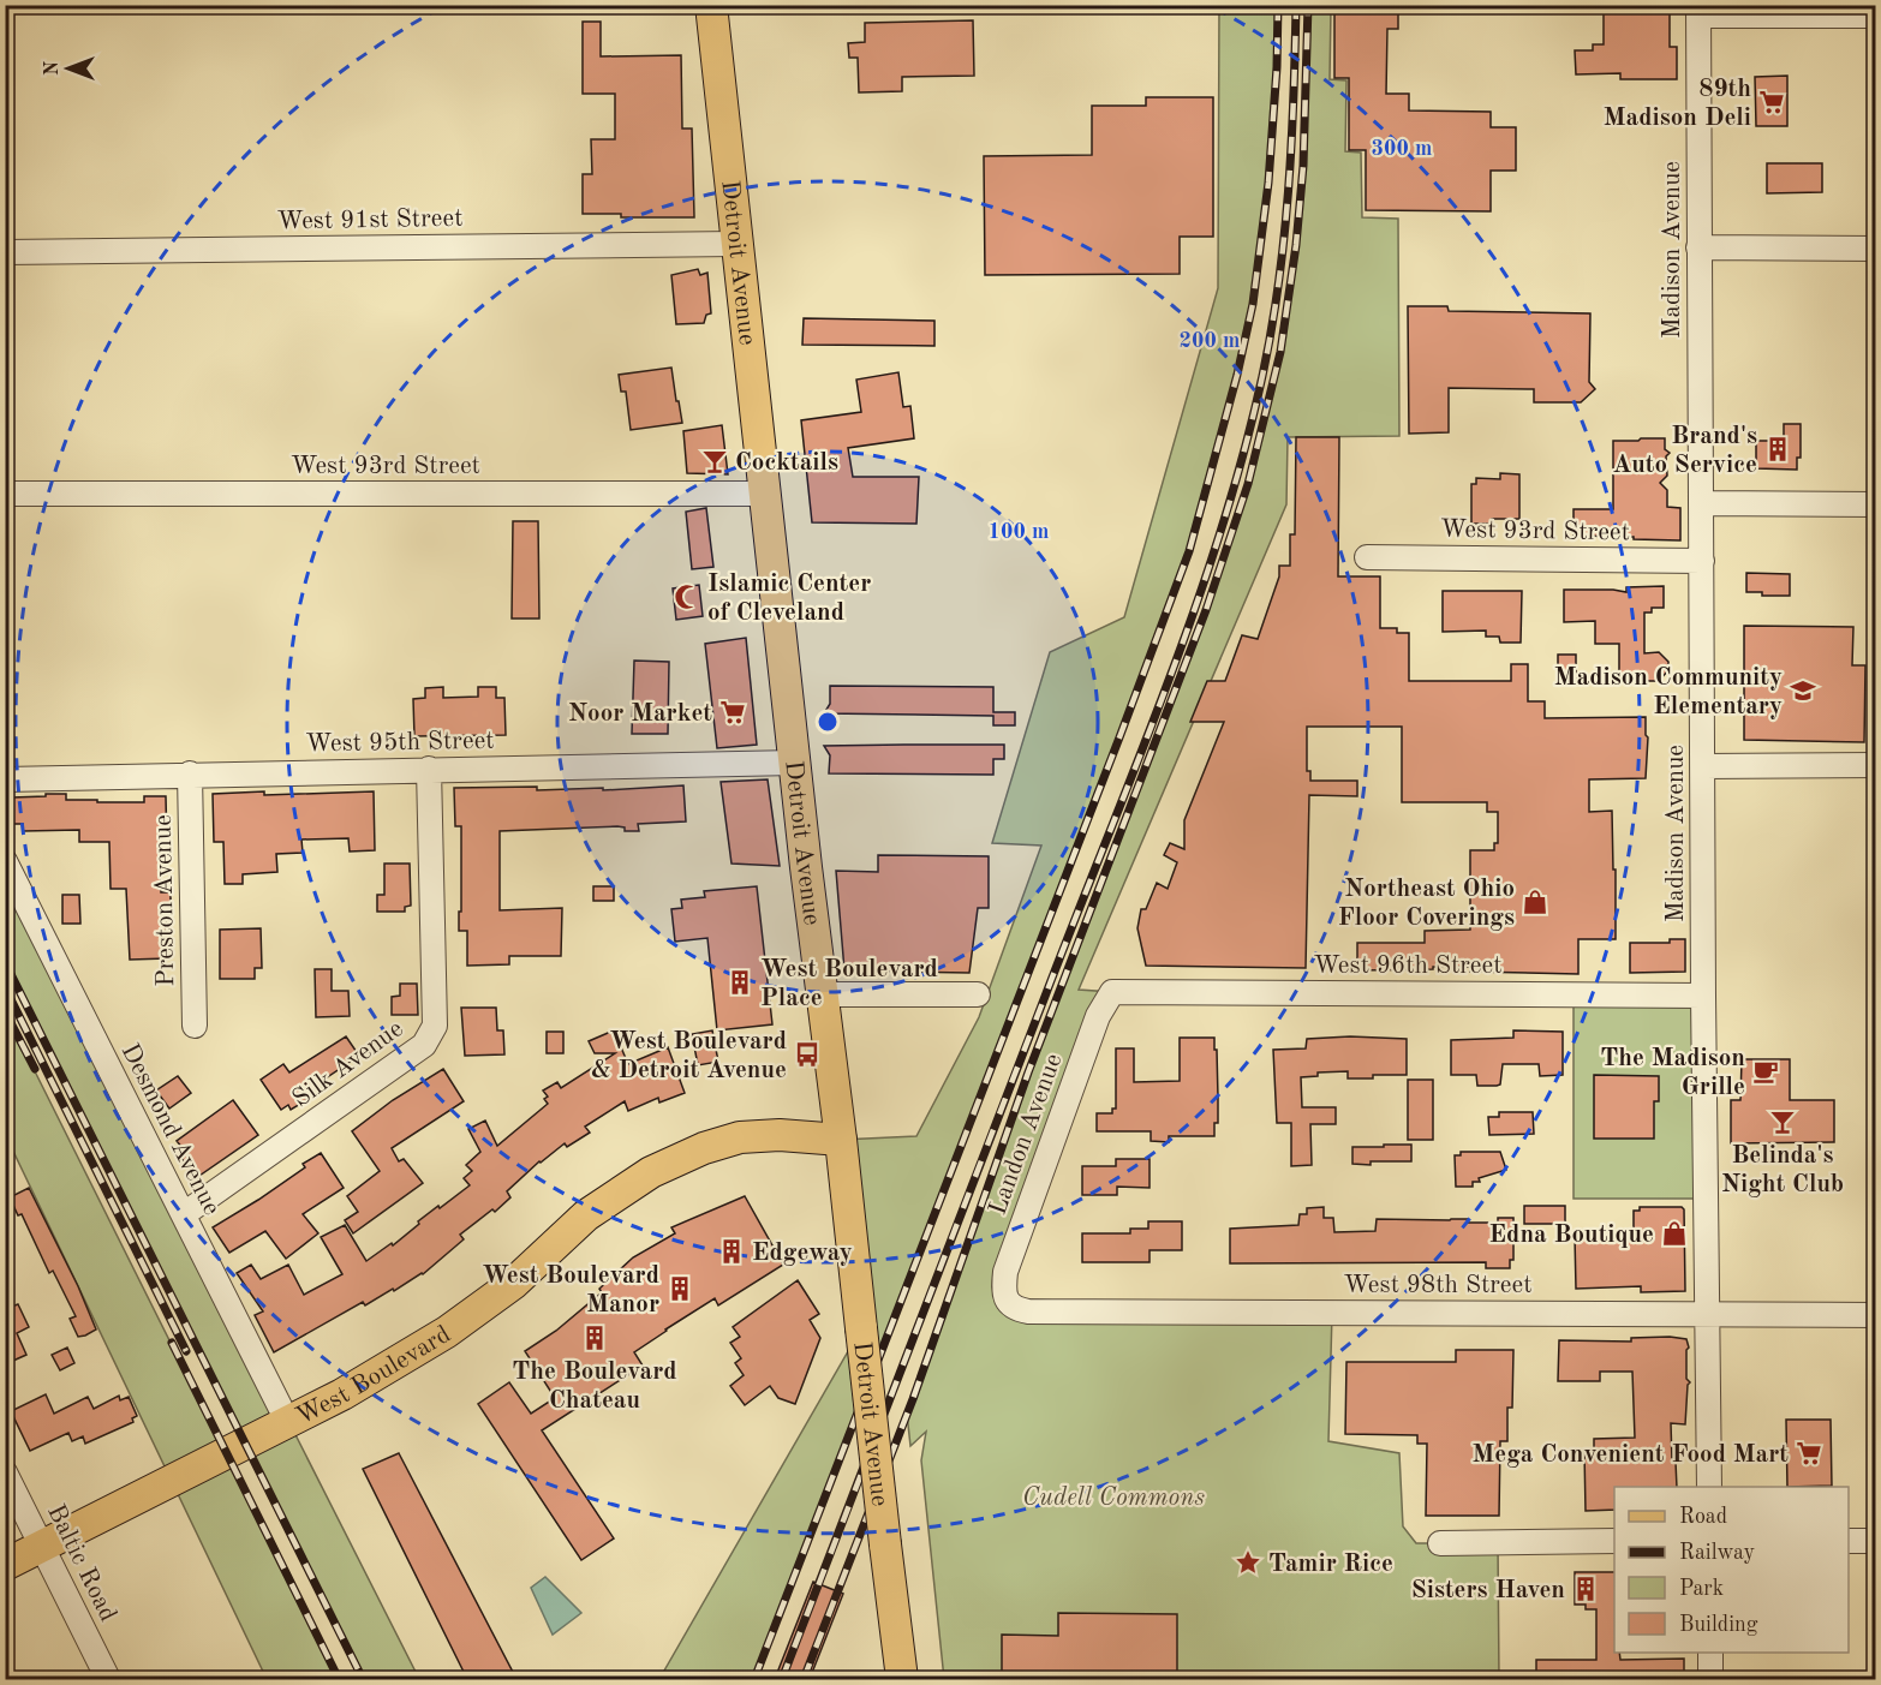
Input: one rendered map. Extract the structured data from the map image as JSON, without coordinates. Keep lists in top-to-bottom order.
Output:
{
  "streets": {
    "main road": ["Detroit Avenue", "West Boulevard"],
    "street": [
      "West 91st Street",
      "Madison Avenue",
      "West 93rd Street",
      "West 95th Street",
      "Preston Avenue",
      "West 96th Street",
      "Silk Avenue",
      "Desmond Avenue",
      "Landon Avenue",
      "West 98th Street",
      "Baltic Road"
    ]
  },
  "crossings": [
    ["West 91st Street", "Detroit Avenue"],
    ["Madison Avenue", "West 93rd Street"],
    ["Madison Avenue", "West 96th Street"],
    ["Madison Avenue", "West 98th Street"],
    ["Detroit Avenue", "West 93rd Street"],
    ["Detroit Avenue", "West 95th Street"],
    ["Detroit Avenue", "West Boulevard"],
    ["West 95th Street", "Preston Avenue"],
    ["West 95th Street", "Silk Avenue"],
    ["West 96th Street", "Landon Avenue"],
    ["Silk Avenue", "Desmond Avenue"],
    ["Desmond Avenue", "West Boulevard"],
    ["Landon Avenue", "West 98th Street"],
    ["West Boulevard", "Baltic Road"]
  ],
  "parks": ["Cudell Commons"],
  "places": {
    "supermarket": ["89th Madison Deli", "Noor Market", "Mega Convenient Food Mart"],
    "building": [
      "Brand's Auto Service",
      "West Boulevard Place",
      "Edgeway",
      "West Boulevard Manor",
      "The Boulevard Chateau",
      "Sisters Haven"
    ],
    "bar": ["Cocktails", "Belinda's Night Club"],
    "mosque": ["Islamic Center of Cleveland"],
    "school or university": ["Madison Community Elementary"],
    "shop": ["Northeast Ohio Floor Coverings", "Edna Boutique"],
    "bus stop": ["West Boulevard & Detroit Avenue"],
    "cafe": ["The Madison Grille"],
    "place": ["Tamir Rice"]
  },
  "legend": [
    "Road",
    "Railway",
    "Park",
    "Building"
  ],
  "north": "left",
  "rings": ["300 m", "200 m", "100 m"]
}
